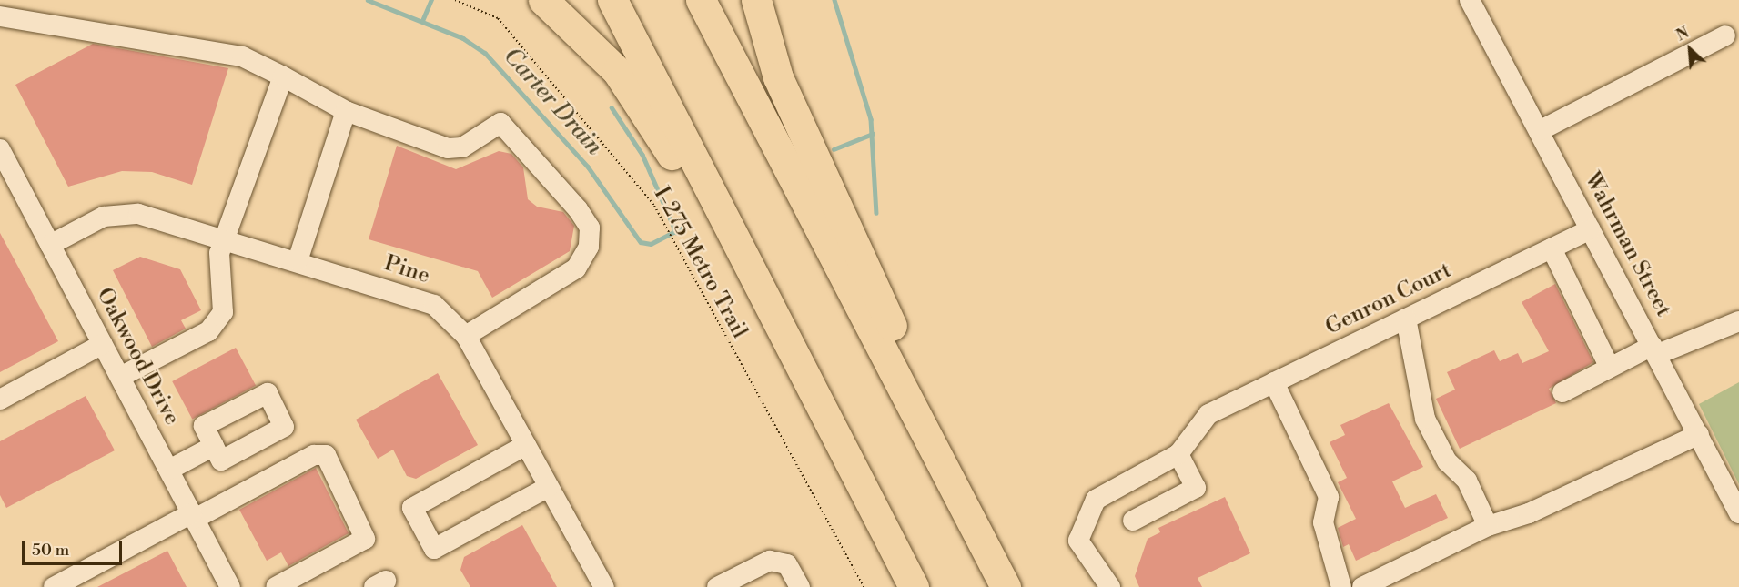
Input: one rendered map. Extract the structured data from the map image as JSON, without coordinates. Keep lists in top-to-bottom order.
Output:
{
  "streets": {
    "street": [
      "Wahrman Street",
      "Pine",
      "Genron Court",
      "Oakwood Drive"
    ],
    "path": ["I-275 Metro Trail"]
  },
  "crossings": [
    ["Wahrman Street", "Genron Court"],
    ["Pine", "Oakwood Drive"]
  ],
  "water": ["Carter Drain"],
  "scale_bar": "50 m",
  "north": "top left"
}
